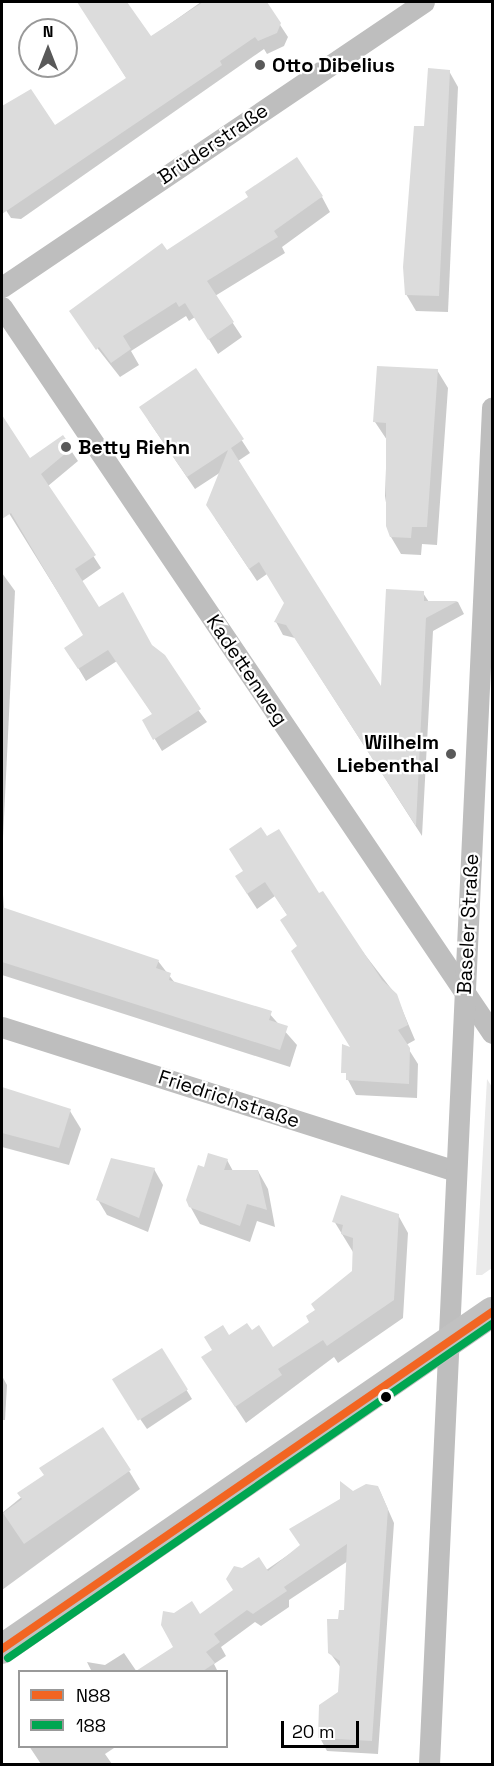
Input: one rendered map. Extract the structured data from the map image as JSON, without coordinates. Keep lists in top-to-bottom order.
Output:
{
  "streets": {
    "street": [
      "Brüderstraße",
      "Kadettenweg",
      "Baseler Straße",
      "Friedrichstraße"
    ]
  },
  "crossings": [
    ["Kadettenweg", "Baseler Straße"],
    ["Baseler Straße", "Friedrichstraße"]
  ],
  "places": ["Otto Dibelius", "Betty Riehn", "Wilhelm Liebenthal"],
  "lines": ["transit line N88", "transit line 188"],
  "legend": ["N88", "188"],
  "scale_bar": "20 m",
  "north": "top"
}
